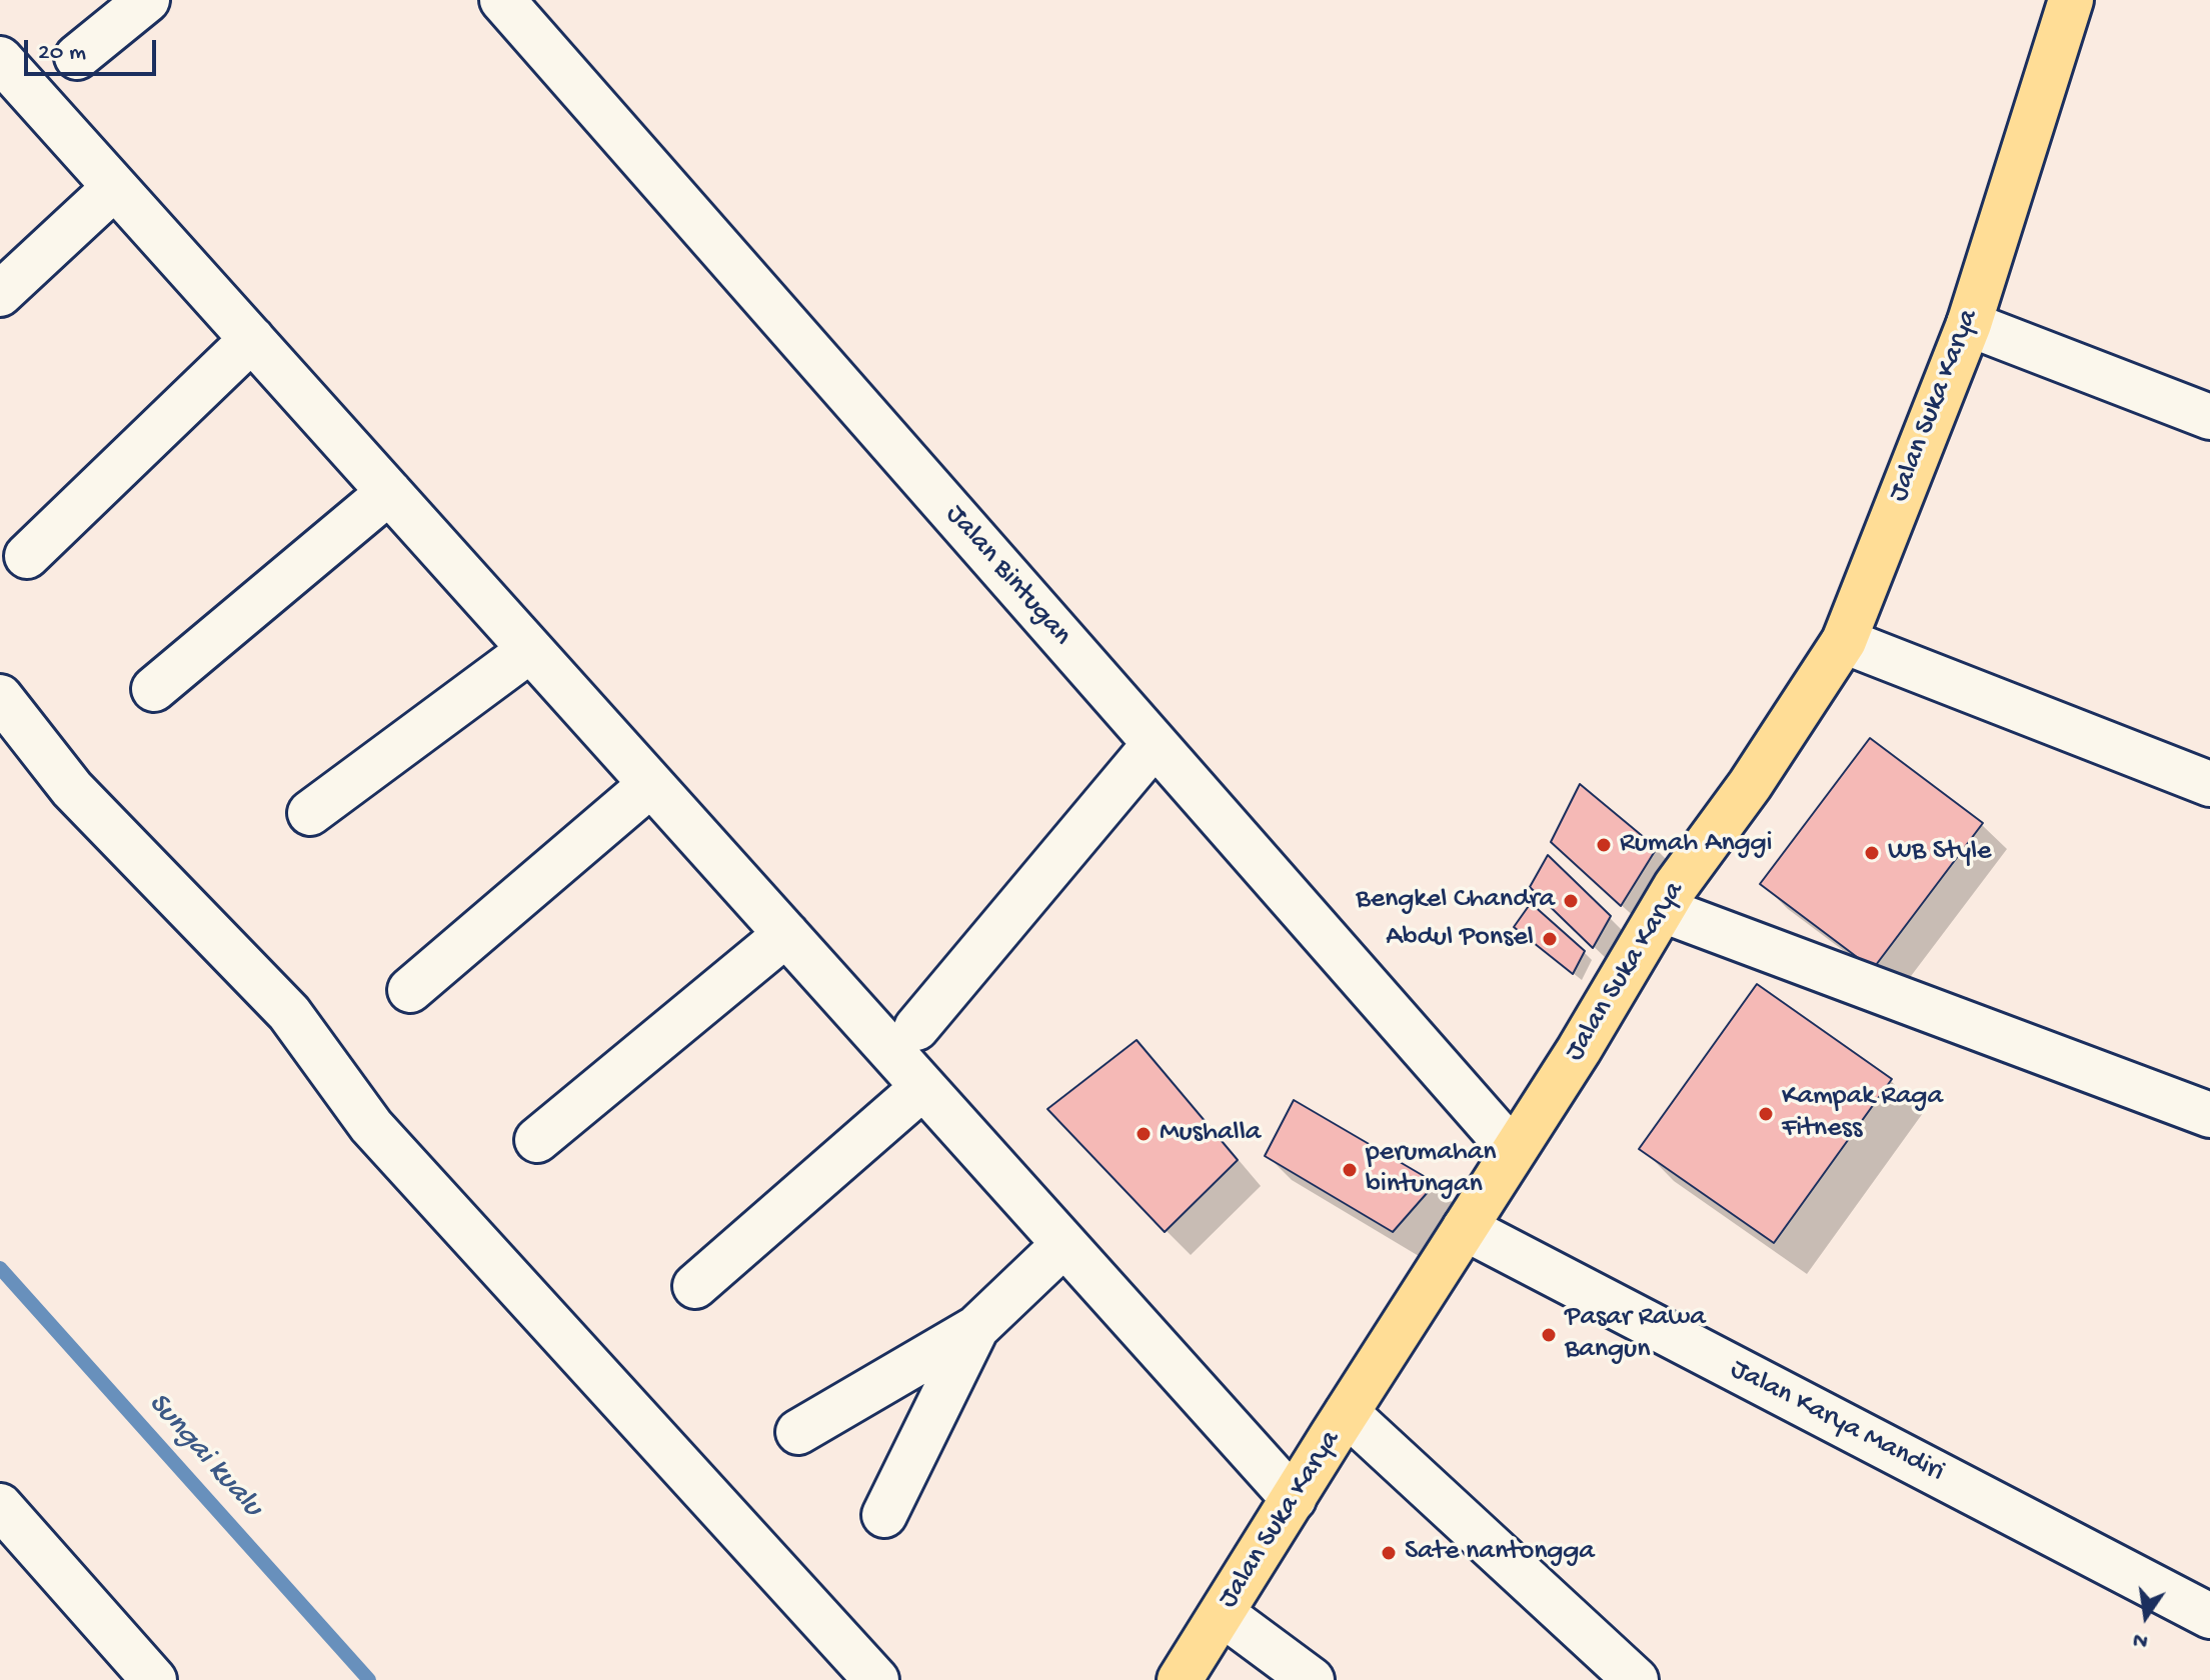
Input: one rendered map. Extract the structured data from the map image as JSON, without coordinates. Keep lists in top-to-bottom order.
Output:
{
  "streets": {
    "main road": ["Jalan Suka Karya"],
    "street": ["Jalan Bintugan", "Jalan Karya Mandiri"]
  },
  "crossings": [
    ["Jalan Suka Karya", "Jalan Bintugan"],
    ["Jalan Suka Karya", "Jalan Karya Mandiri"]
  ],
  "water": ["Sungai kualu"],
  "places": [
    "Rumah Anggi",
    "WB Style",
    "Bengkel Chandra",
    "Abdul Ponsel",
    "Kampak Raga Fitness",
    "Mushalla",
    "perumahan bintungan",
    "Pasar Rawa Bangun",
    "Sate nantongga"
  ],
  "scale_bar": "20 m",
  "north": "bottom"
}
